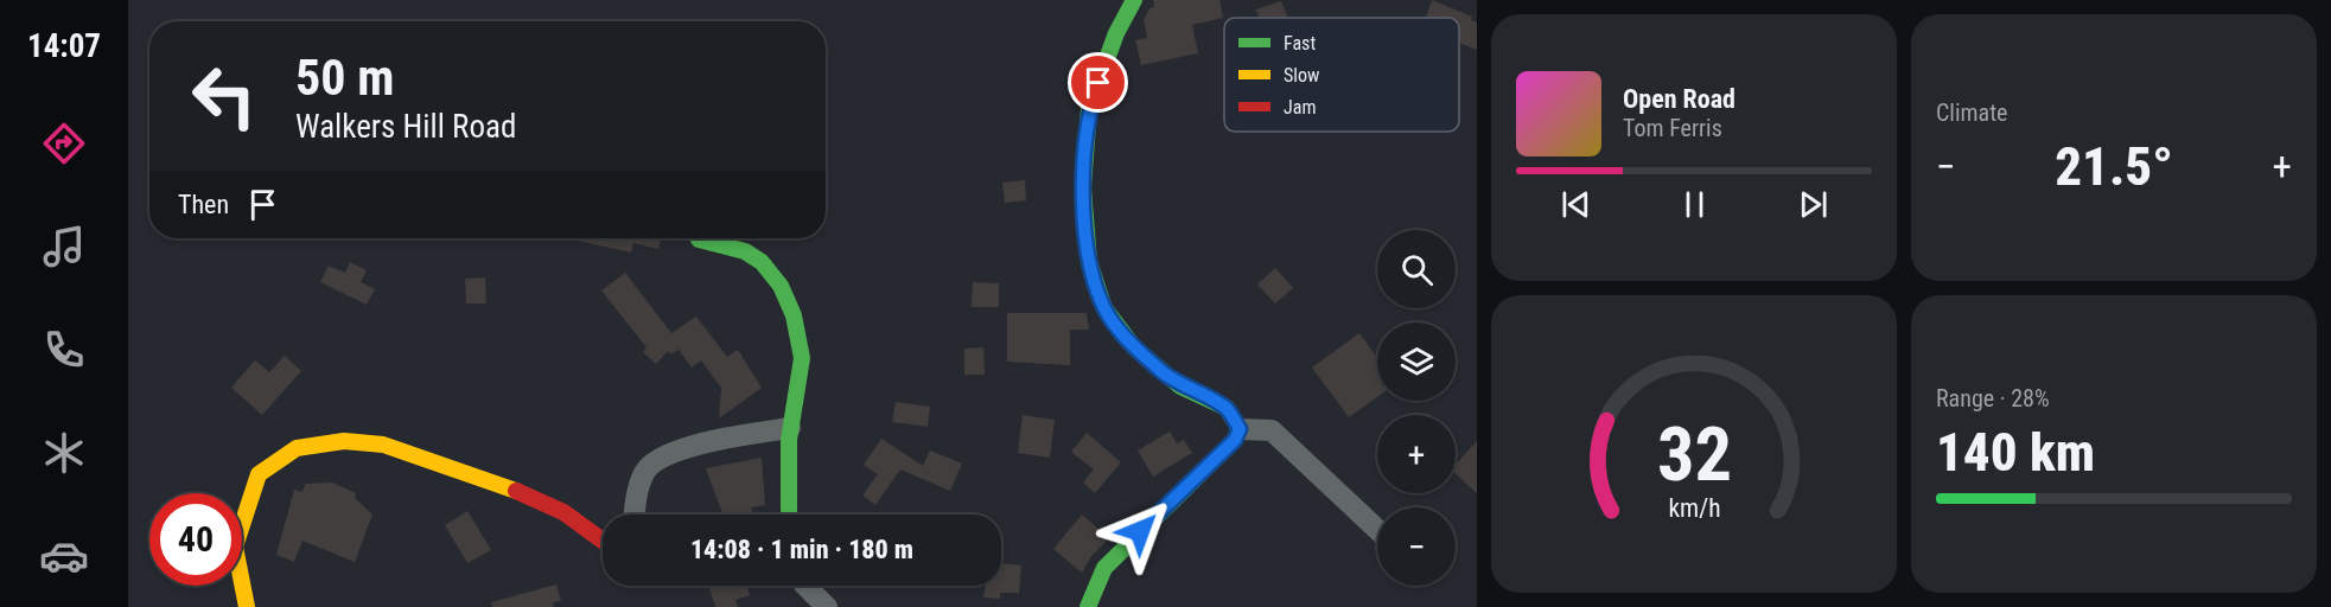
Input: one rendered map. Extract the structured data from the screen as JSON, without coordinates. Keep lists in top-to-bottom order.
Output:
{
  "legend": ["Fast", "Slow", "Jam"],
  "page": {
    "tabs": "14:07",
    "tile": [
      "Climate",
      ["Range · 28%", "140 km"]
    ],
    "turn": ["50 m", "Walkers Hill Road"],
    "song": ["Open Road", "Tom Ferris"],
    "heat": ["−", "21.5°", "+"],
    "then": "Then",
    "map_buttons": ["+", "−"],
    "limit": "40",
    "trip": "14:08 · 1 min · 180 m",
    "gauge": ["32", "km/h"]
  }
}
